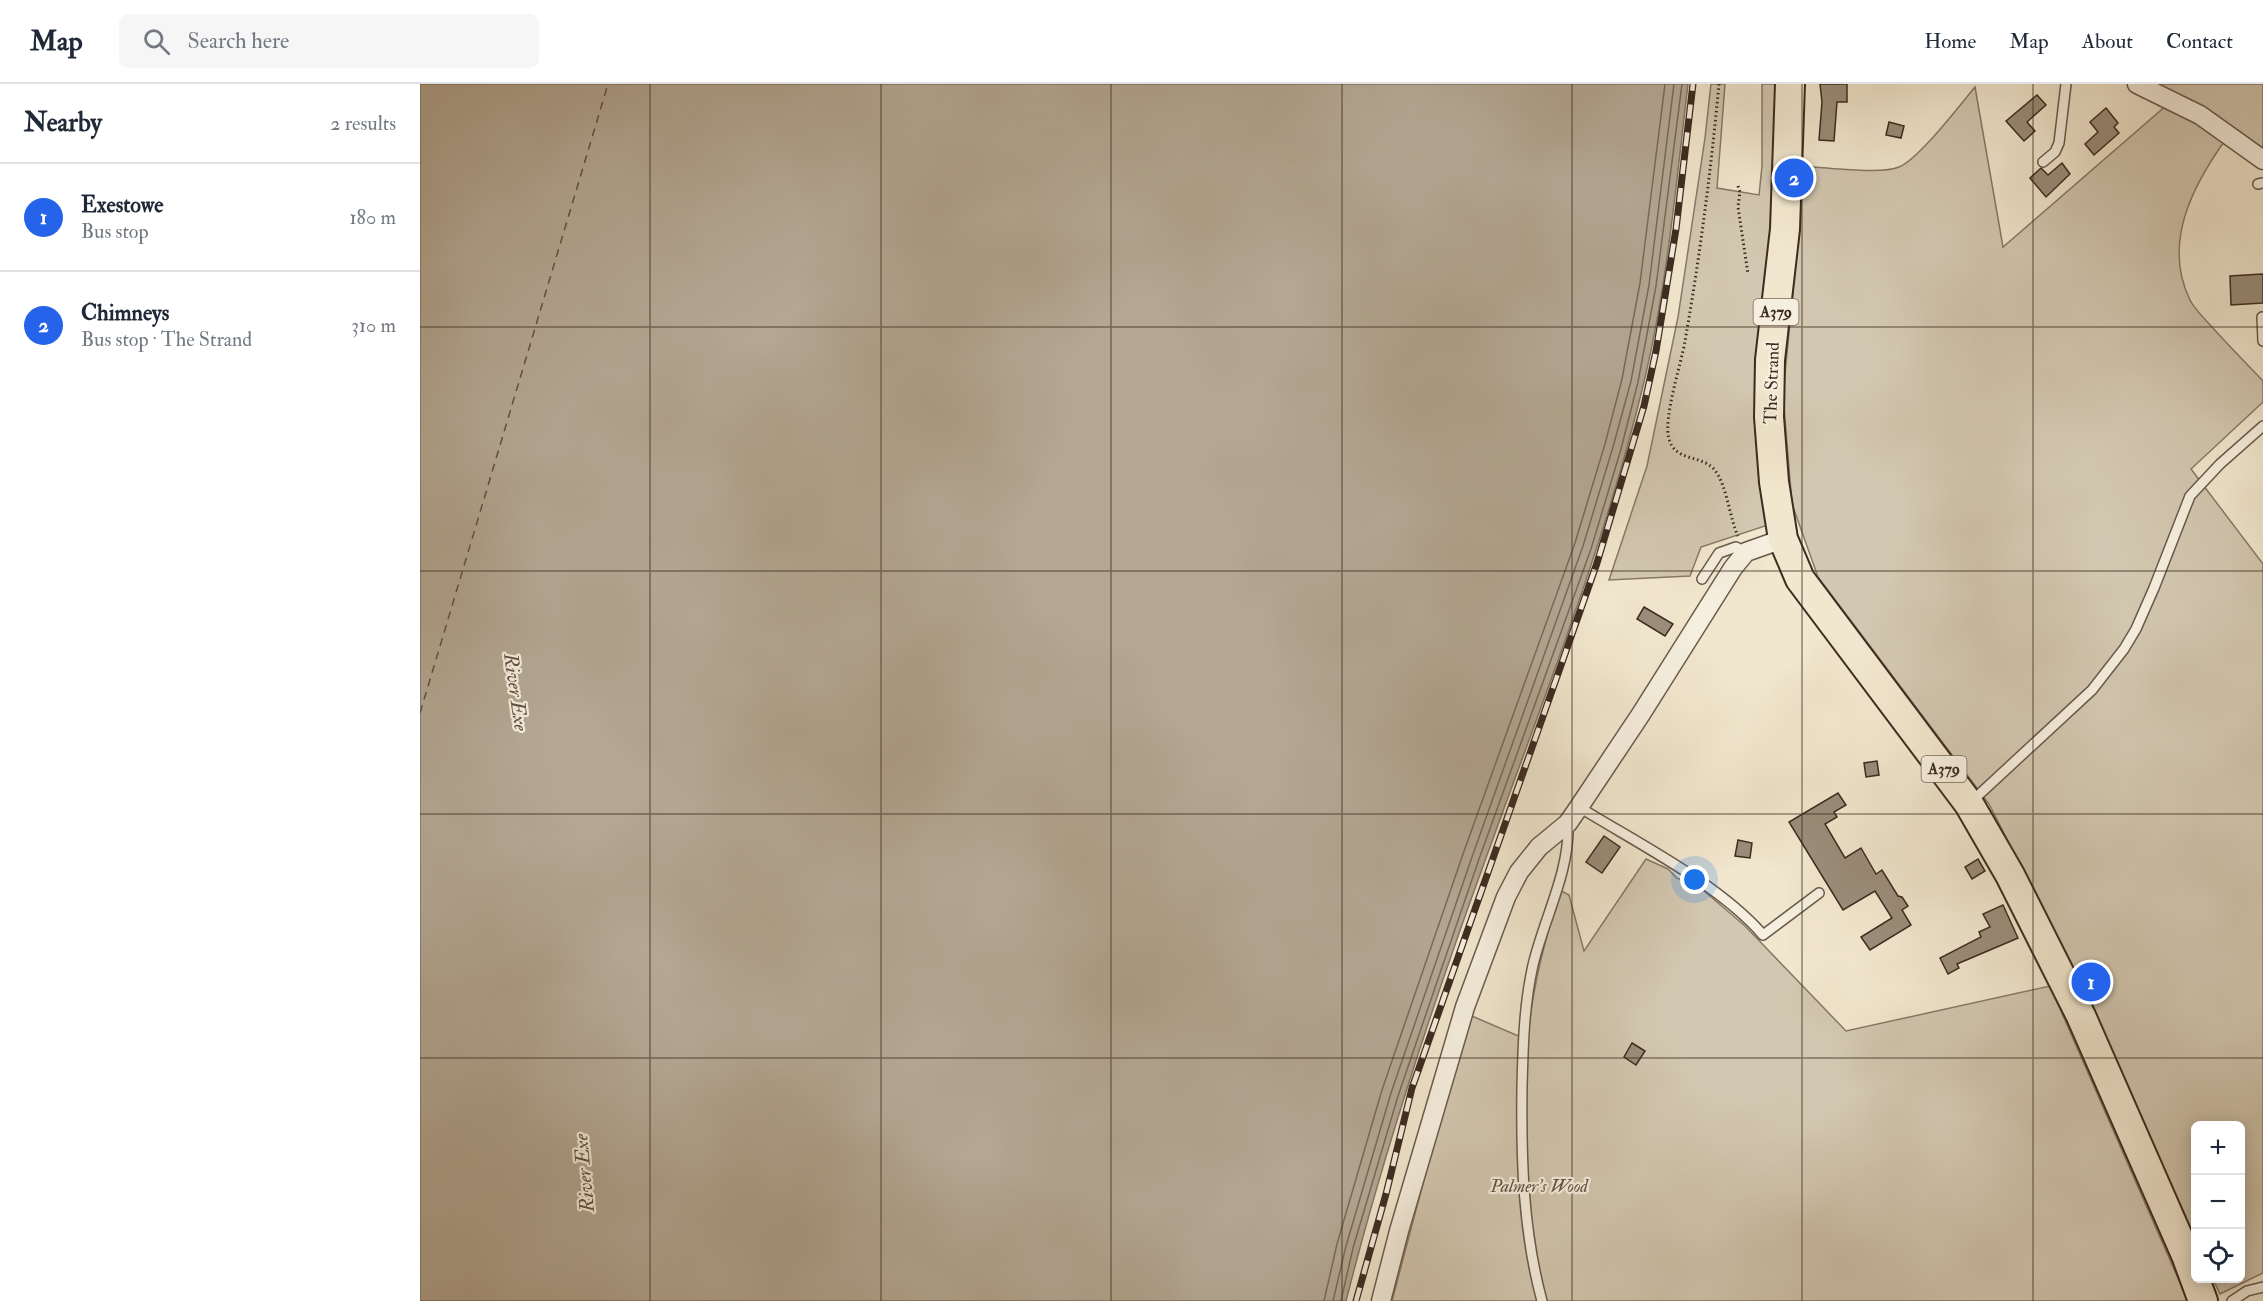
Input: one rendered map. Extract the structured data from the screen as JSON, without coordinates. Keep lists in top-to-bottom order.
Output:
{
  "streets": {
    "main road": ["A379", "The Strand"]
  },
  "crossings": [
    ["A379", "The Strand"]
  ],
  "water": ["River Exe"],
  "parks": ["Palmer's Wood"],
  "page": {
    "header": "Map",
    "search": "Search here",
    "nav": [
      "Home",
      "Map",
      "About",
      "Contact"
    ],
    "heading": ["Nearby", "2 results"],
    "pins": ["2", "1"],
    "list": [
      {
        "mark": "1",
        "name": "Exestowe",
        "note": "Bus stop",
        "value": "180 m"
      },
      {
        "mark": "2",
        "name": "Chimneys",
        "note": "Bus stop · The Strand",
        "value": "310 m"
      }
    ],
    "map_buttons": ["+", "−"]
  }
}
